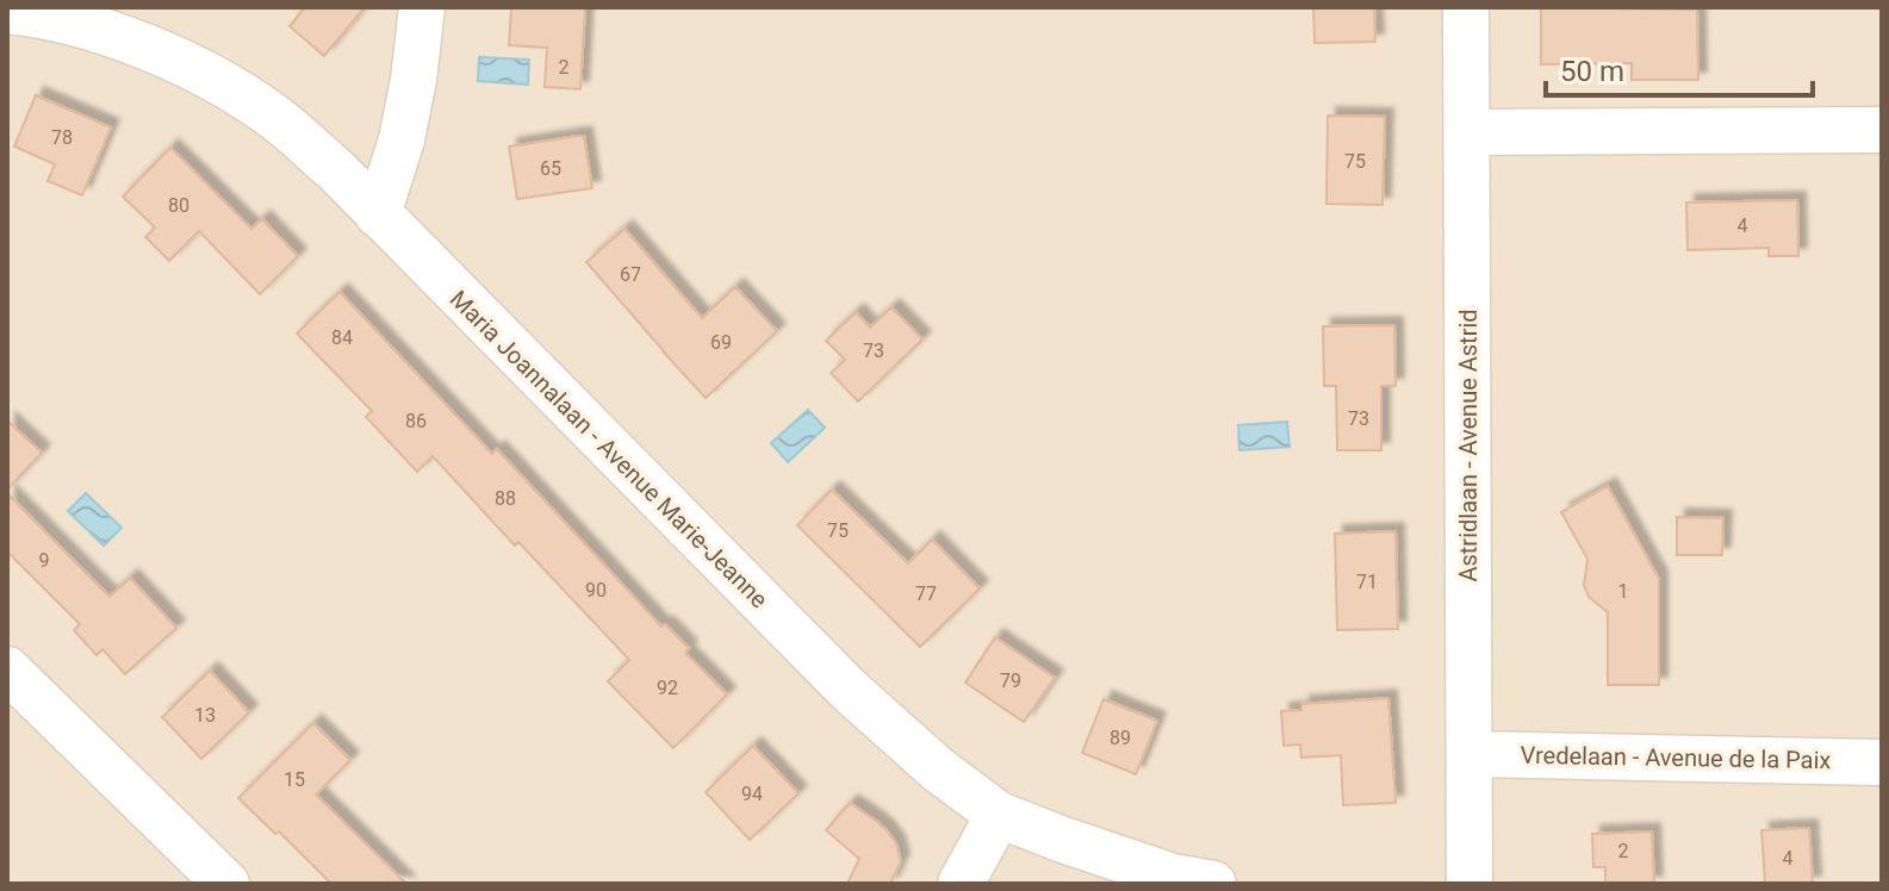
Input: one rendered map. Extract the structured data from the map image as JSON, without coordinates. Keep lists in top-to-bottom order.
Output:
{
  "streets": {
    "street": ["Astridlaan - Avenue Astrid", "Maria Joannalaan - Avenue Marie-Jeanne", "Vredelaan - Avenue de la Paix"]
  },
  "crossings": [
    ["Astridlaan - Avenue Astrid", "Vredelaan - Avenue de la Paix"]
  ],
  "house_numbers": [
    "2",
    "78",
    "75",
    "65",
    "80",
    "4",
    "67",
    "84",
    "69",
    "73",
    "73",
    "86",
    "88",
    "75",
    "9",
    "71",
    "90",
    "1",
    "77",
    "79",
    "92",
    "13",
    "89",
    "15",
    "94",
    "2",
    "4"
  ],
  "scale_bar": "50 m"
}
